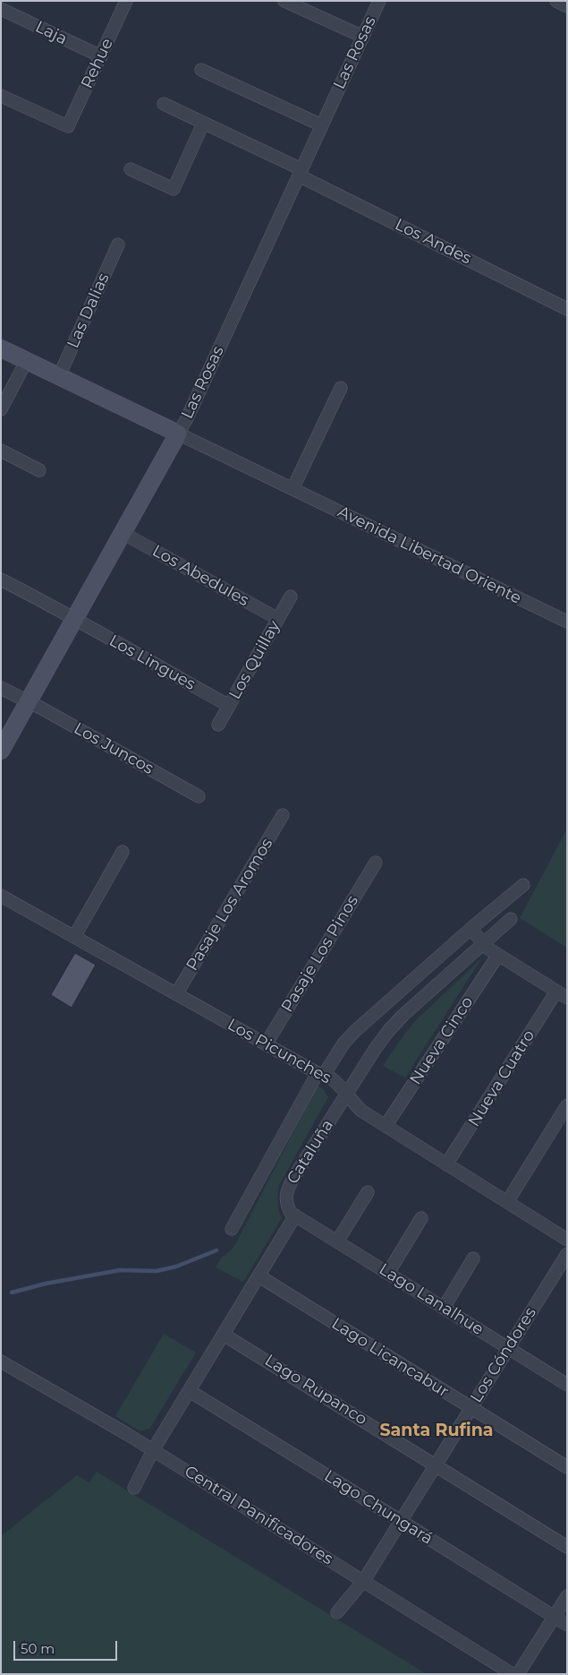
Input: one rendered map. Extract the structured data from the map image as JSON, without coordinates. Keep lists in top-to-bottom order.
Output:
{
  "streets": {
    "main road": ["Las Rosas", "Avenida Libertad Oriente"],
    "street": [
      "Laja",
      "Rehue",
      "Los Andes",
      "Las Dalias",
      "Los Abedules",
      "Los Quillay",
      "Los Lingues",
      "Los Juncos",
      "Pasaje Los Aromos",
      "Pasaje Los Pinos",
      "Nueva Cinco",
      "Los Picunches",
      "Nueva Cuatro",
      "Cataluña",
      "Lago Lanalhue",
      "Los Cóndores",
      "Lago Licancabur",
      "Lago Rupanco",
      "Lago Chungará",
      "Central Panificadores"
    ]
  },
  "crossings": [
    ["Laja", "Rehue"],
    ["Las Rosas", "Los Andes"],
    ["Las Rosas", "Avenida Libertad Oriente"],
    ["Las Rosas", "Los Abedules"],
    ["Las Rosas", "Los Lingues"],
    ["Las Rosas", "Los Juncos"],
    ["Las Dalias", "Avenida Libertad Oriente"],
    ["Los Abedules", "Los Quillay"],
    ["Los Quillay", "Los Lingues"],
    ["Pasaje Los Aromos", "Los Picunches"],
    ["Pasaje Los Pinos", "Los Picunches"],
    ["Nueva Cinco", "Los Picunches"],
    ["Los Picunches", "Nueva Cuatro"],
    ["Los Picunches", "Cataluña"],
    ["Cataluña", "Lago Lanalhue"],
    ["Lago Lanalhue", "Los Cóndores"],
    ["Los Cóndores", "Lago Licancabur"],
    ["Los Cóndores", "Lago Rupanco"],
    ["Los Cóndores", "Lago Chungará"],
    ["Los Cóndores", "Central Panificadores"]
  ],
  "districts": ["Santa Rufina"],
  "scale_bar": "50 m"
}
